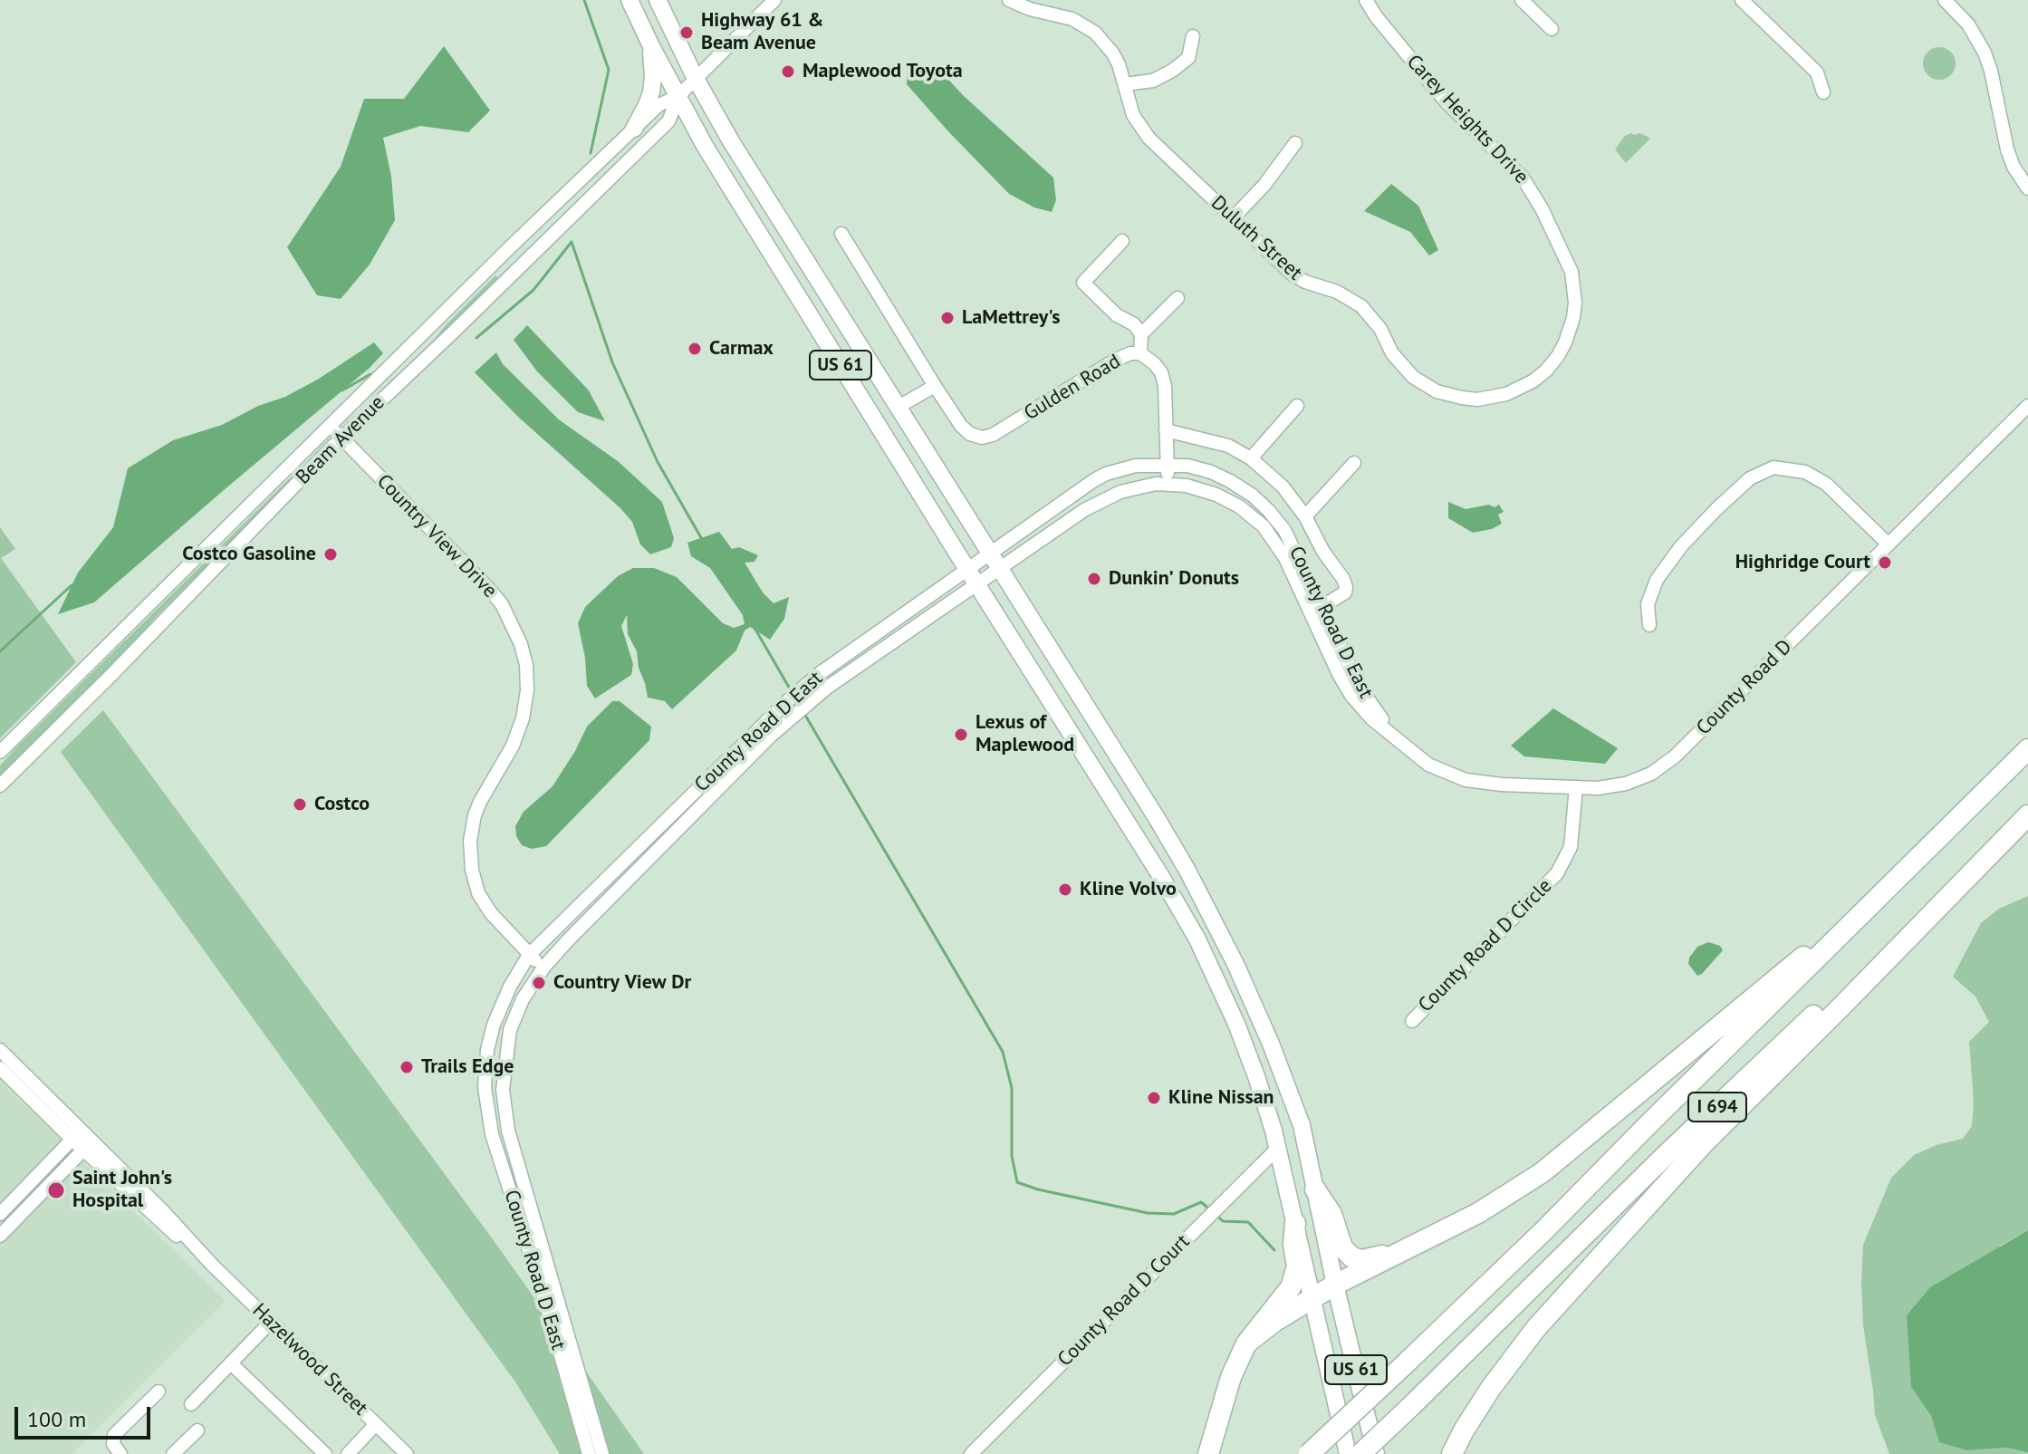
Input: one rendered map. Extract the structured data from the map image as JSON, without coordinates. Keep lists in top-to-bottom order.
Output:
{
  "streets": {
    "highway": ["I 694"],
    "main road": ["US 61"],
    "street": [
      "Carey Heights Drive",
      "Duluth Street",
      "Gulden Road",
      "Beam Avenue",
      "Country View Drive",
      "County Road D East",
      "County Road D",
      "County Road D Circle",
      "County Road D Court",
      "Hazelwood Street"
    ]
  },
  "crossings": [
    ["Carey Heights Drive", "Duluth Street"],
    ["US 61", "Beam Avenue"],
    ["US 61", "County Road D East"],
    ["US 61", "County Road D Court"],
    ["Gulden Road", "County Road D East"],
    ["Beam Avenue", "Country View Drive"],
    ["Country View Drive", "County Road D East"],
    ["County Road D East", "County Road D"],
    ["County Road D", "County Road D Circle"]
  ],
  "places": [
    "Highway 61 & Beam Avenue",
    "Maplewood Toyota",
    "LaMettrey's",
    "Carmax",
    "Costco Gasoline",
    "Highridge Court",
    "Dunkin’ Donuts",
    "Lexus of Maplewood",
    "Costco",
    "Kline Volvo",
    "Country View Dr",
    "Trails Edge",
    "Kline Nissan",
    "Saint John's Hospital"
  ],
  "scale_bar": "100 m"
}
